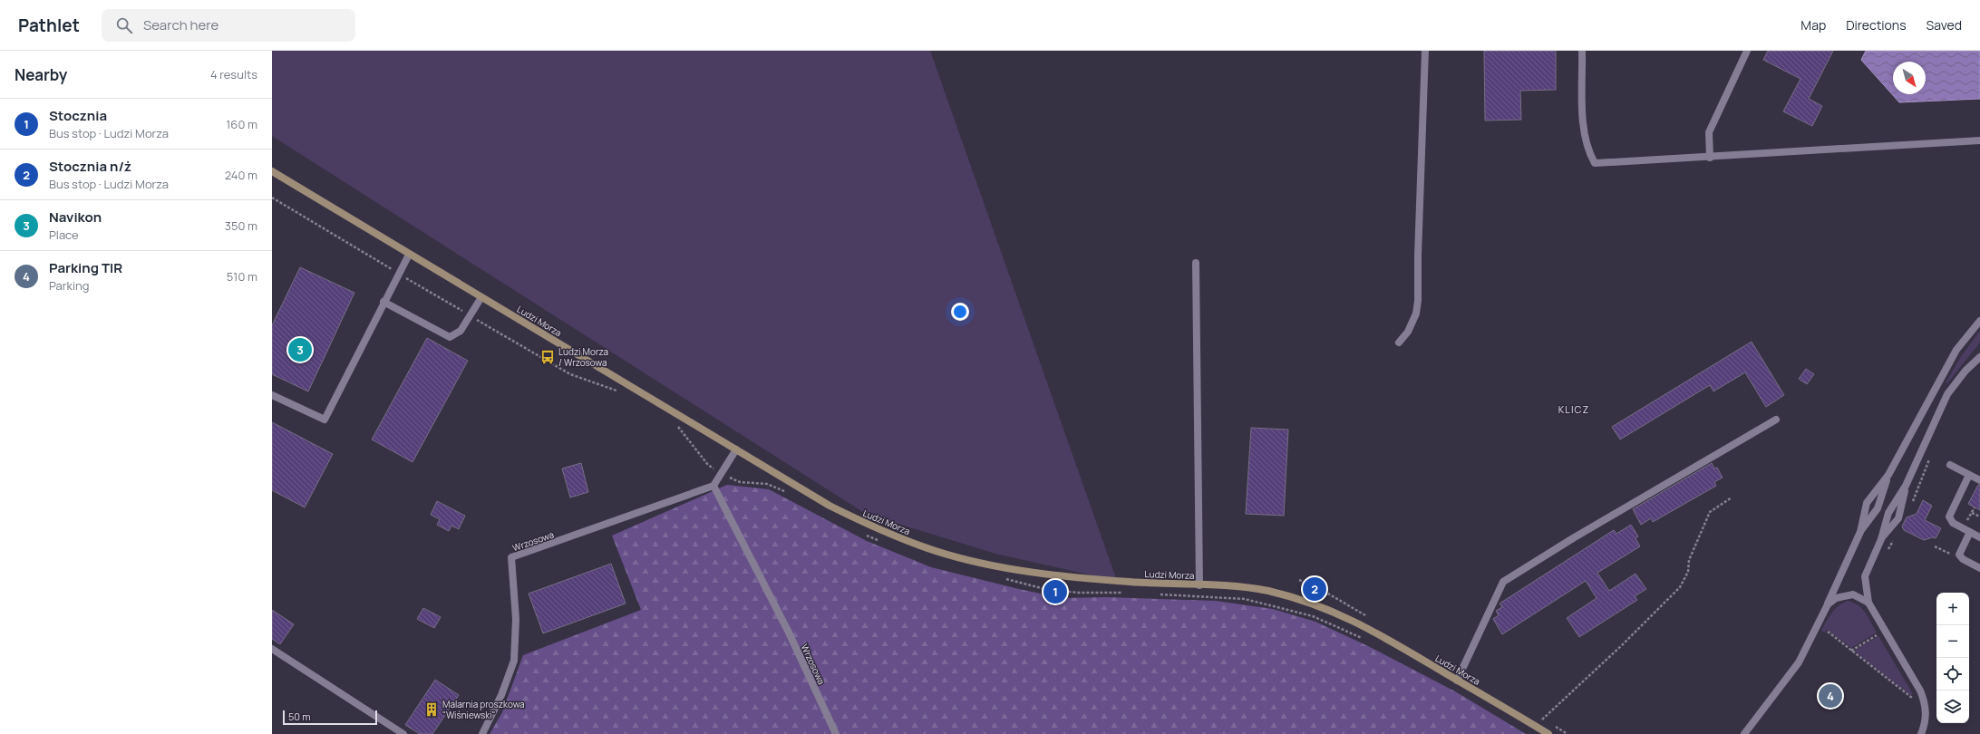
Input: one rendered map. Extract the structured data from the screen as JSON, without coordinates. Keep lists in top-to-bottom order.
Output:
{
  "streets": {
    "street": ["Ludzi Morza", "Wrzosowa"]
  },
  "districts": ["KLICZ"],
  "places": {
    "bus stop": ["Ludzi Morza / Wrzosowa"],
    "building": ["Malarnia proszkowa \"Wiśniewski\""]
  },
  "scale_bar": "50 m",
  "north": "bottom right",
  "page": {
    "header": "Pathlet",
    "search": "Search here",
    "nav": ["Map", "Directions", "Saved"],
    "heading": ["Nearby", "4 results"],
    "list": [
      {
        "mark": "1",
        "name": "Stocznia",
        "note": "Bus stop · Ludzi Morza",
        "value": "160 m"
      },
      {
        "mark": "2",
        "name": "Stocznia n/ż",
        "note": "Bus stop · Ludzi Morza",
        "value": "240 m"
      },
      {
        "mark": "3",
        "name": "Navikon",
        "note": "Place",
        "value": "350 m"
      },
      {
        "mark": "4",
        "name": "Parking TIR",
        "note": "Parking",
        "value": "510 m"
      }
    ],
    "pins": [
      "3",
      "2",
      "1",
      "4"
    ],
    "map_buttons": ["+", "−"],
    "scale": "50 m"
  }
}
